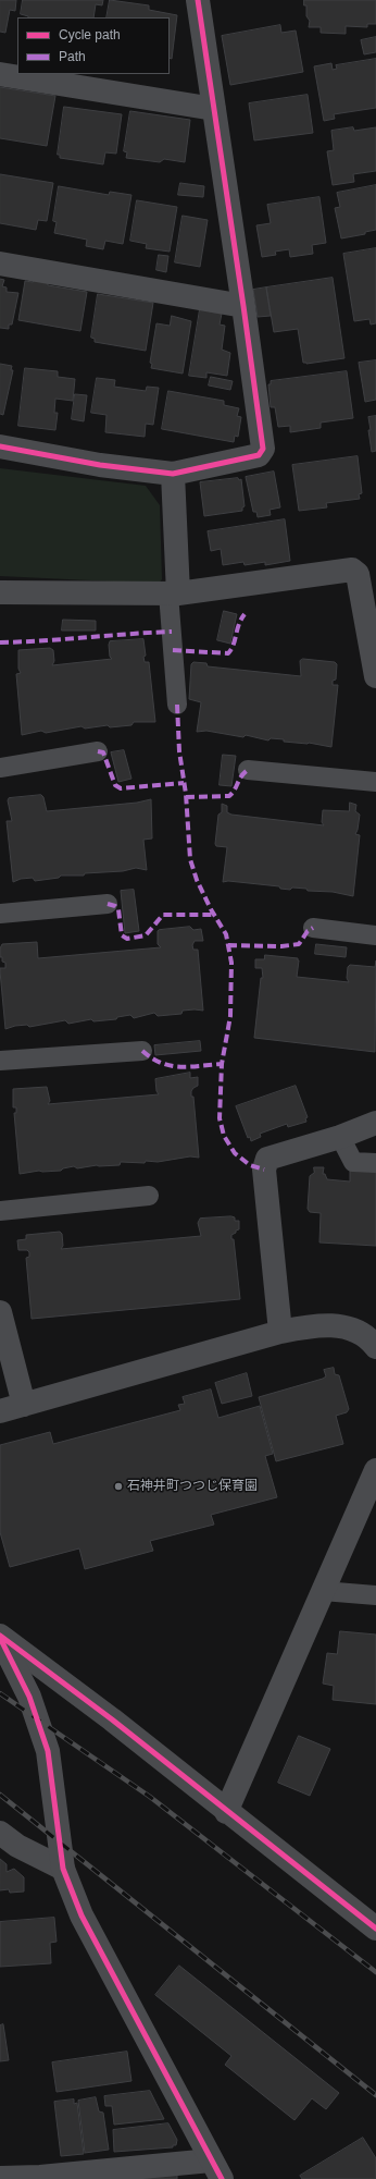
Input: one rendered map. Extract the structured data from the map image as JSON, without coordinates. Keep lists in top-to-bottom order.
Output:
{
  "places": ["石神井町つつじ保育園"],
  "legend": ["Cycle path", "Path"]
}
